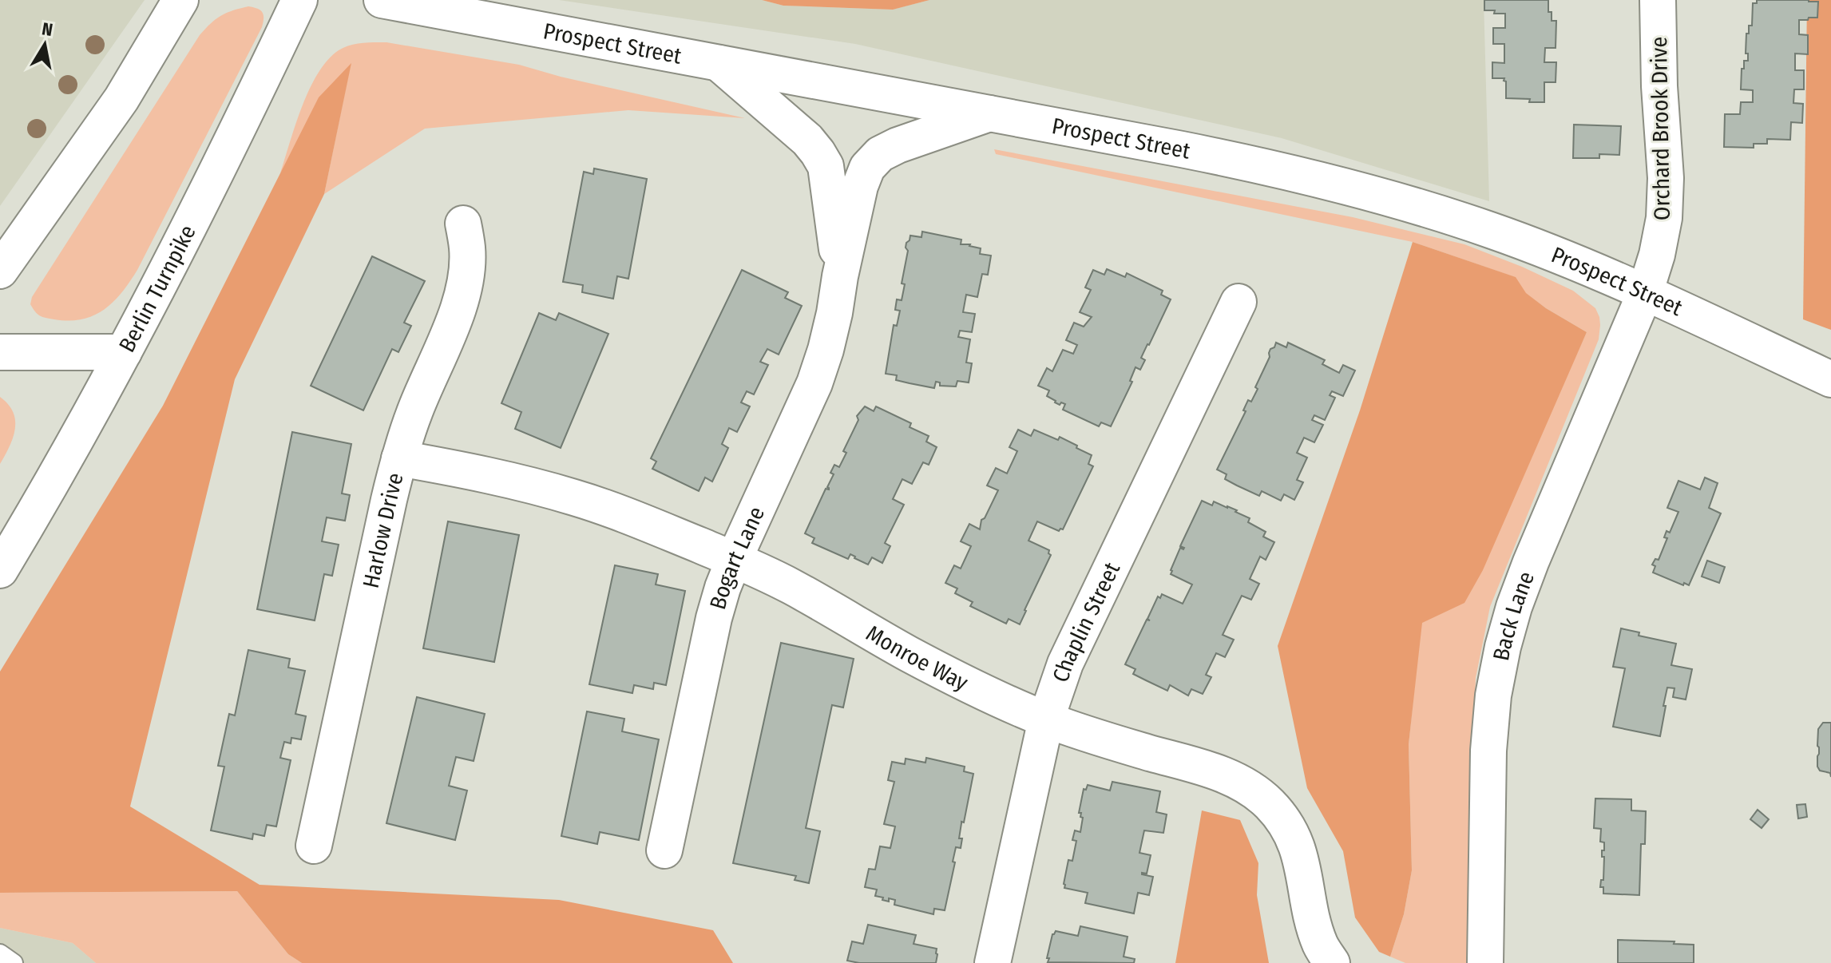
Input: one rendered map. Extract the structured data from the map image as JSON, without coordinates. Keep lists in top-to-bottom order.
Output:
{
  "streets": {
    "main road": [
      "Prospect Street",
      "Orchard Brook Drive",
      "Berlin Turnpike",
      "Harlow Drive",
      "Bogart Lane",
      "Back Lane",
      "Chaplin Street",
      "Monroe Way"
    ]
  },
  "crossings": [
    ["Prospect Street", "Orchard Brook Drive"],
    ["Prospect Street", "Bogart Lane"],
    ["Prospect Street", "Back Lane"],
    ["Orchard Brook Drive", "Back Lane"],
    ["Harlow Drive", "Monroe Way"],
    ["Bogart Lane", "Monroe Way"],
    ["Chaplin Street", "Monroe Way"]
  ],
  "north": "top"
}
